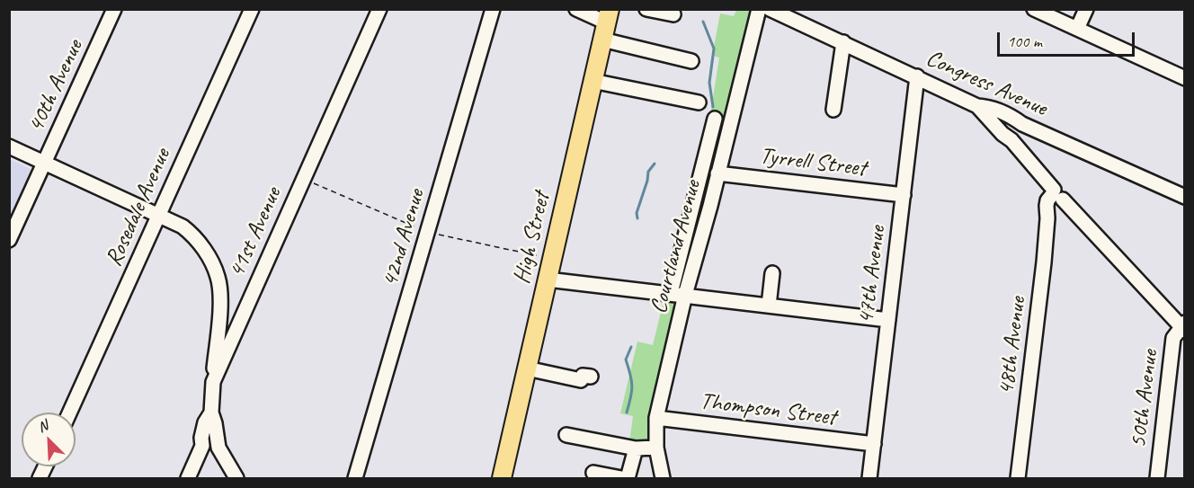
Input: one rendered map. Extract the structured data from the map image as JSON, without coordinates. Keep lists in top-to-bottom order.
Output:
{
  "streets": {
    "main road": ["High Street"],
    "street": [
      "Congress Avenue",
      "40th Avenue",
      "Tyrrell Street",
      "Rosedale Avenue",
      "41st Avenue",
      "42nd Avenue",
      "Courtland Avenue",
      "47th Avenue",
      "48th Avenue",
      "50th Avenue",
      "Thompson Street"
    ]
  },
  "crossings": [
    ["Congress Avenue", "47th Avenue"],
    ["Tyrrell Street", "Courtland Avenue"],
    ["Tyrrell Street", "47th Avenue"],
    ["Courtland Avenue", "Thompson Street"],
    ["47th Avenue", "Thompson Street"]
  ],
  "scale_bar": "100 m",
  "north": "top left"
}
